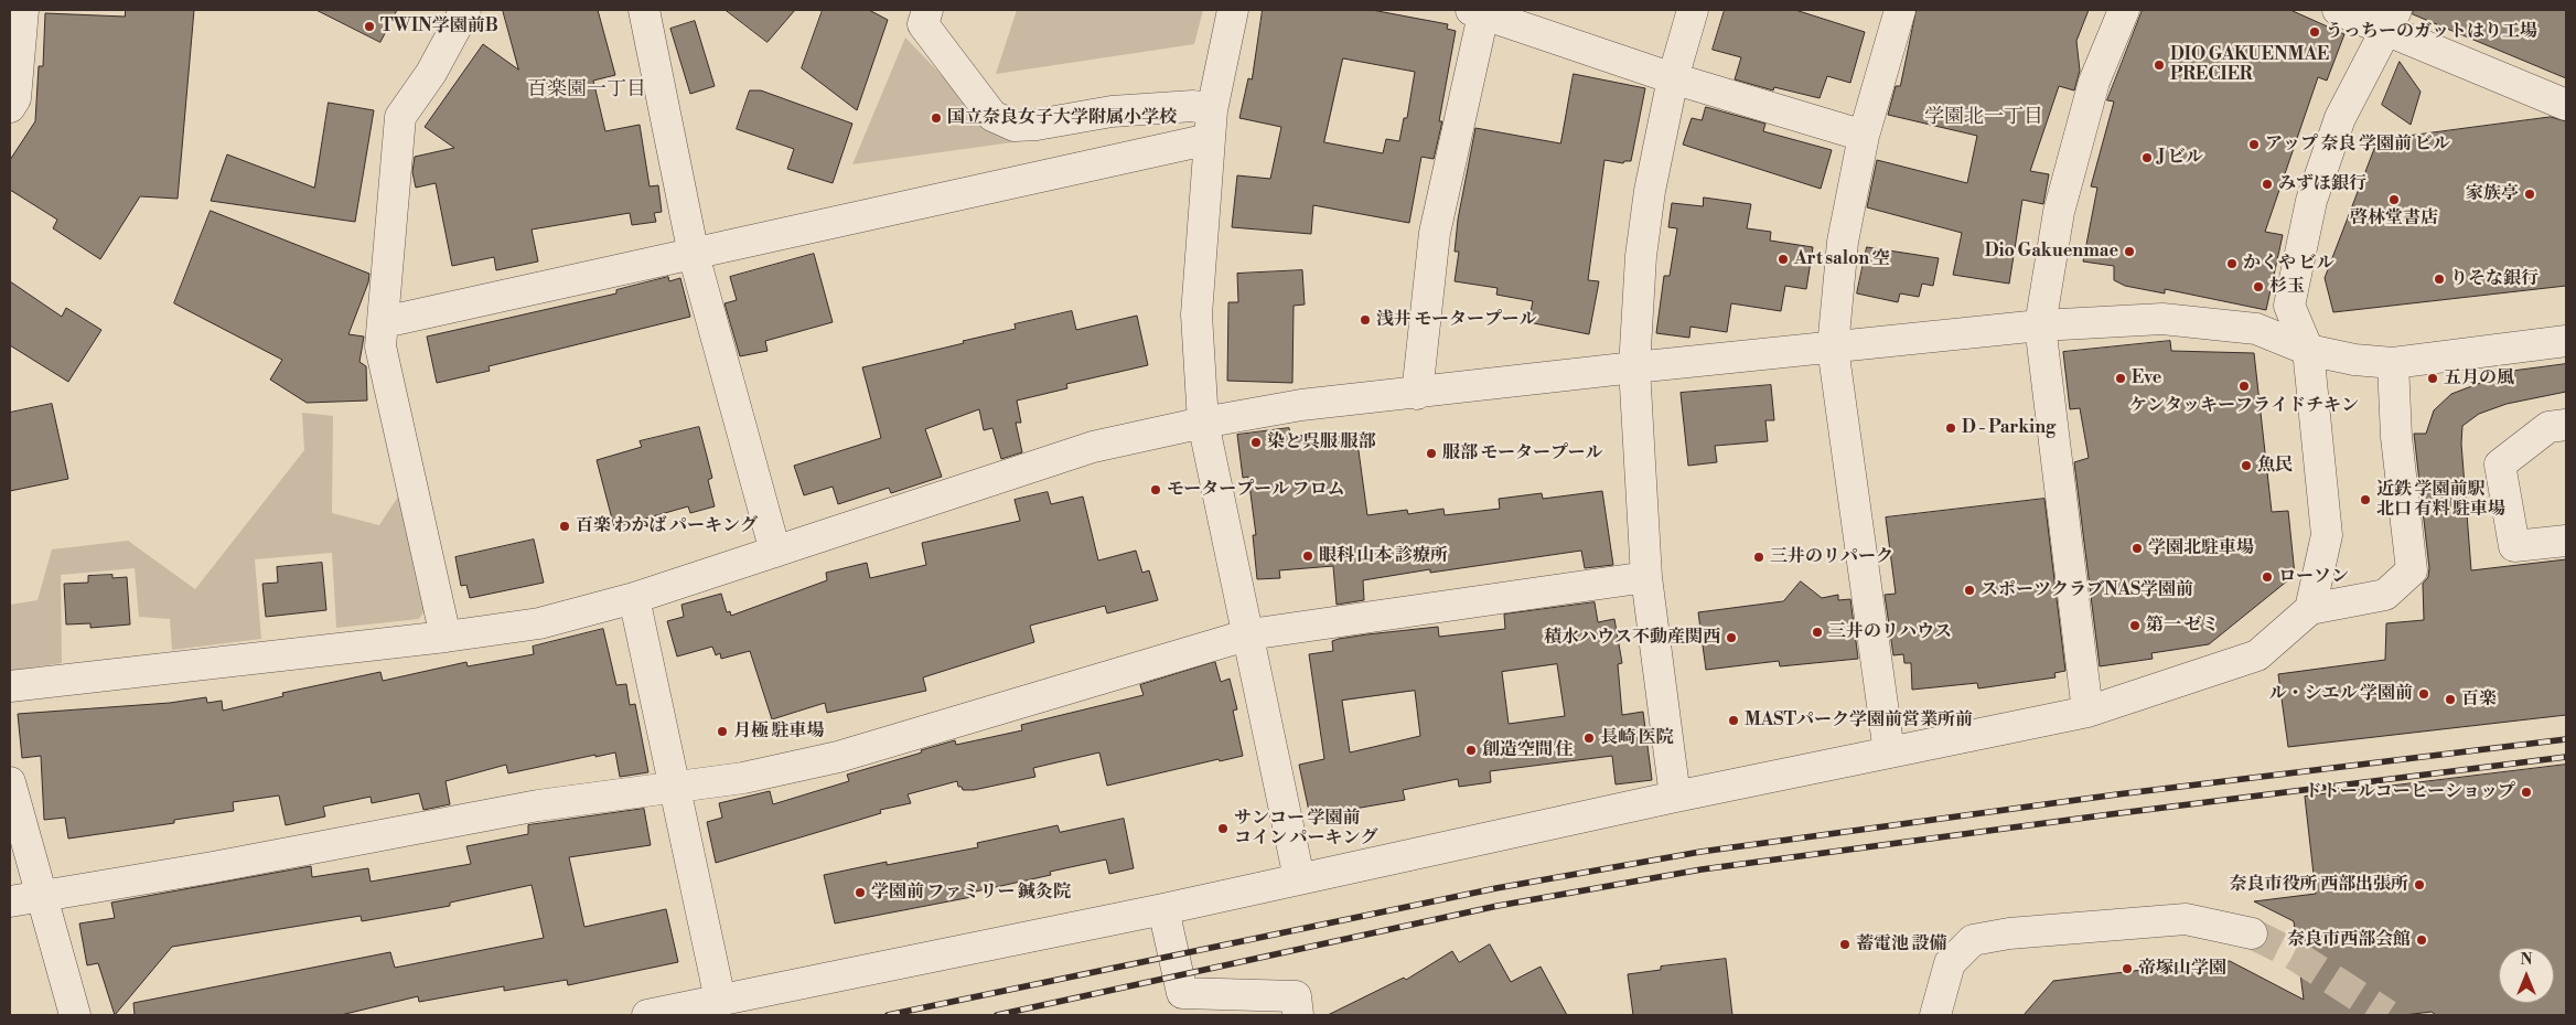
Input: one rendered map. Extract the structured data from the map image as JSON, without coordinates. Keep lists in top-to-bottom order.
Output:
{
  "districts": ["百楽園一丁目", "学園北一丁目"],
  "places": [
    "TWIN学園前B",
    "うっちーのガットはり工場",
    "DIO GAKUENMAE PRECIER",
    "国立奈良女子大学附属小学校",
    "アップ 奈良 学園前 ビル",
    "J ビル",
    "みずほ銀行",
    "家族亭",
    "啓林堂書店",
    "Dio Gakuenmae",
    "Art salon 空",
    "かくや ビル",
    "りそな銀行",
    "杉玉",
    "浅井 モータープール",
    "Eve",
    "五月の風",
    "ケンタッキーフライドチキン",
    "D - Parking",
    "染と呉服 服部",
    "服部 モータープール",
    "魚民",
    "モータープール フロム",
    "近鉄 学園前駅 北口 有料 駐車場",
    "百楽 わかば パーキング",
    "学園北駐車場",
    "眼科 山本 診療所",
    "三井のリパーク",
    "ローソン",
    "スポーツクラブNAS学園前",
    "第一 ゼミ",
    "三井のリハウス",
    "積水ハウス不動産関西",
    "ル・シエル 学園前",
    "百楽",
    "MASTパーク学園前営業所前",
    "月極 駐車場",
    "長崎 医院",
    "創造空間 住",
    "ドトールコーヒーショップ",
    "サンコー 学園前 コイン パーキング",
    "奈良市役所 西部出張所",
    "学園前 ファミリー 鍼灸院",
    "奈良市西部会館",
    "蓄電池 設備",
    "帝塚山学園"
  ],
  "north": "top"
}
